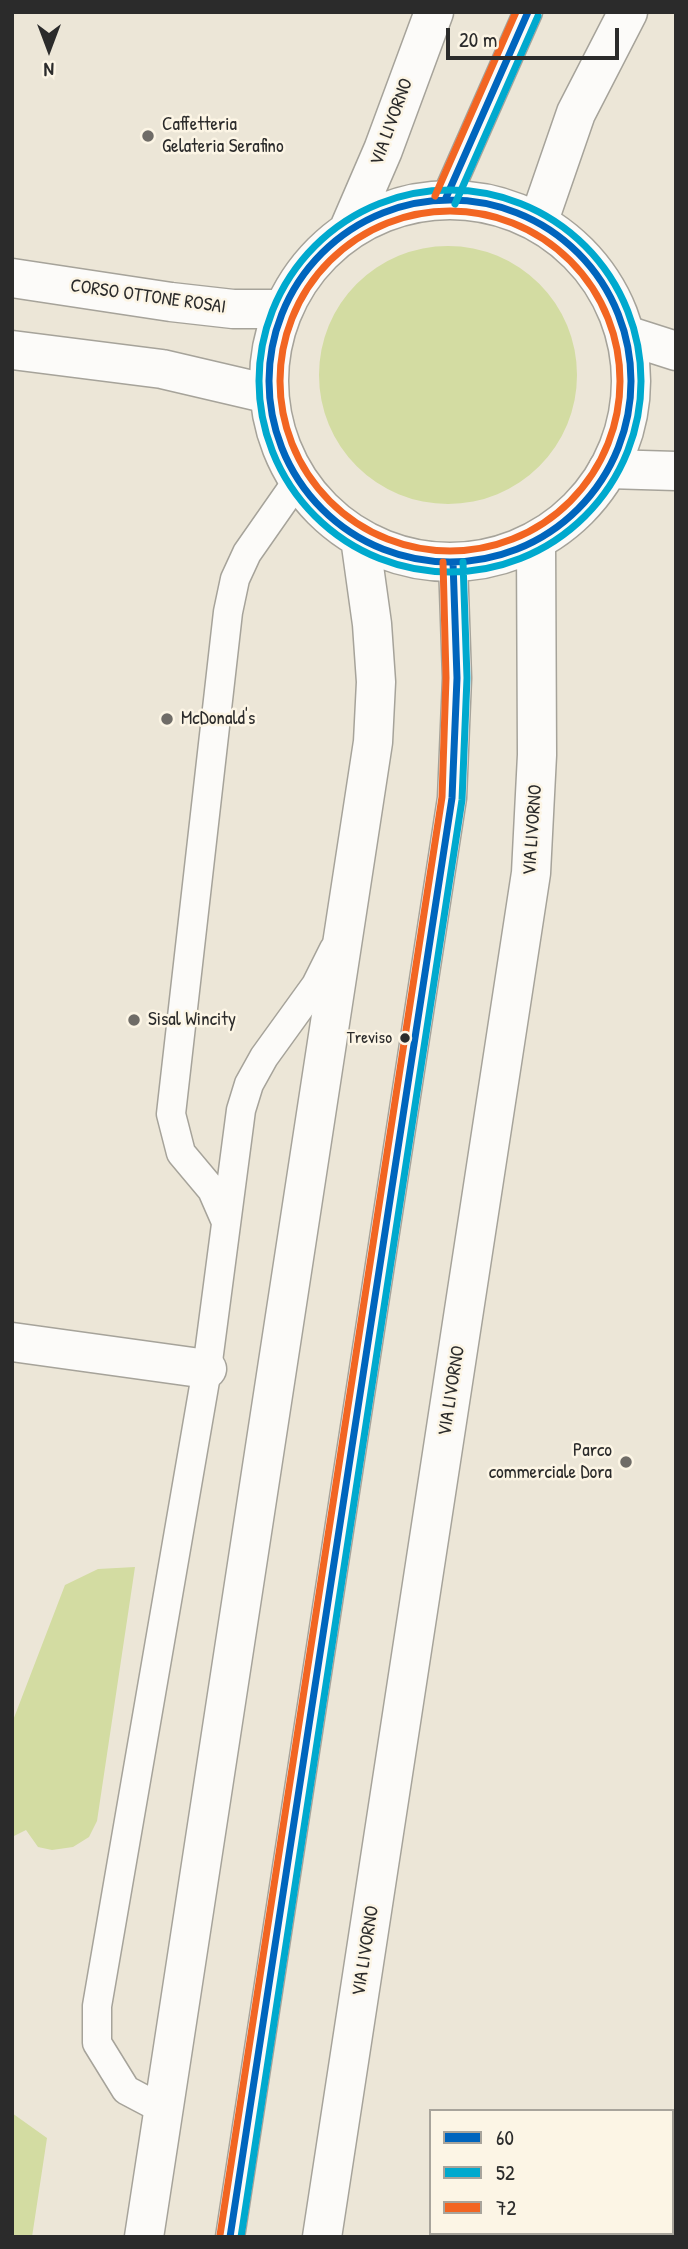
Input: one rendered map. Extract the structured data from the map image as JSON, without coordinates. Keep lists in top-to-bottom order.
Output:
{
  "streets": {
    "main road": ["VIA LIVORNO", "CORSO OTTONE ROSAI"]
  },
  "places": [
    "Caffetteria Gelateria Serafino",
    "McDonald's",
    "Sisal Wincity",
    "Treviso",
    "Parco commerciale Dora"
  ],
  "lines": ["transit line 60", "transit line 72", "transit line 52"],
  "legend": ["60", "52", "72"],
  "scale_bar": "20 m",
  "north": "bottom"
}
